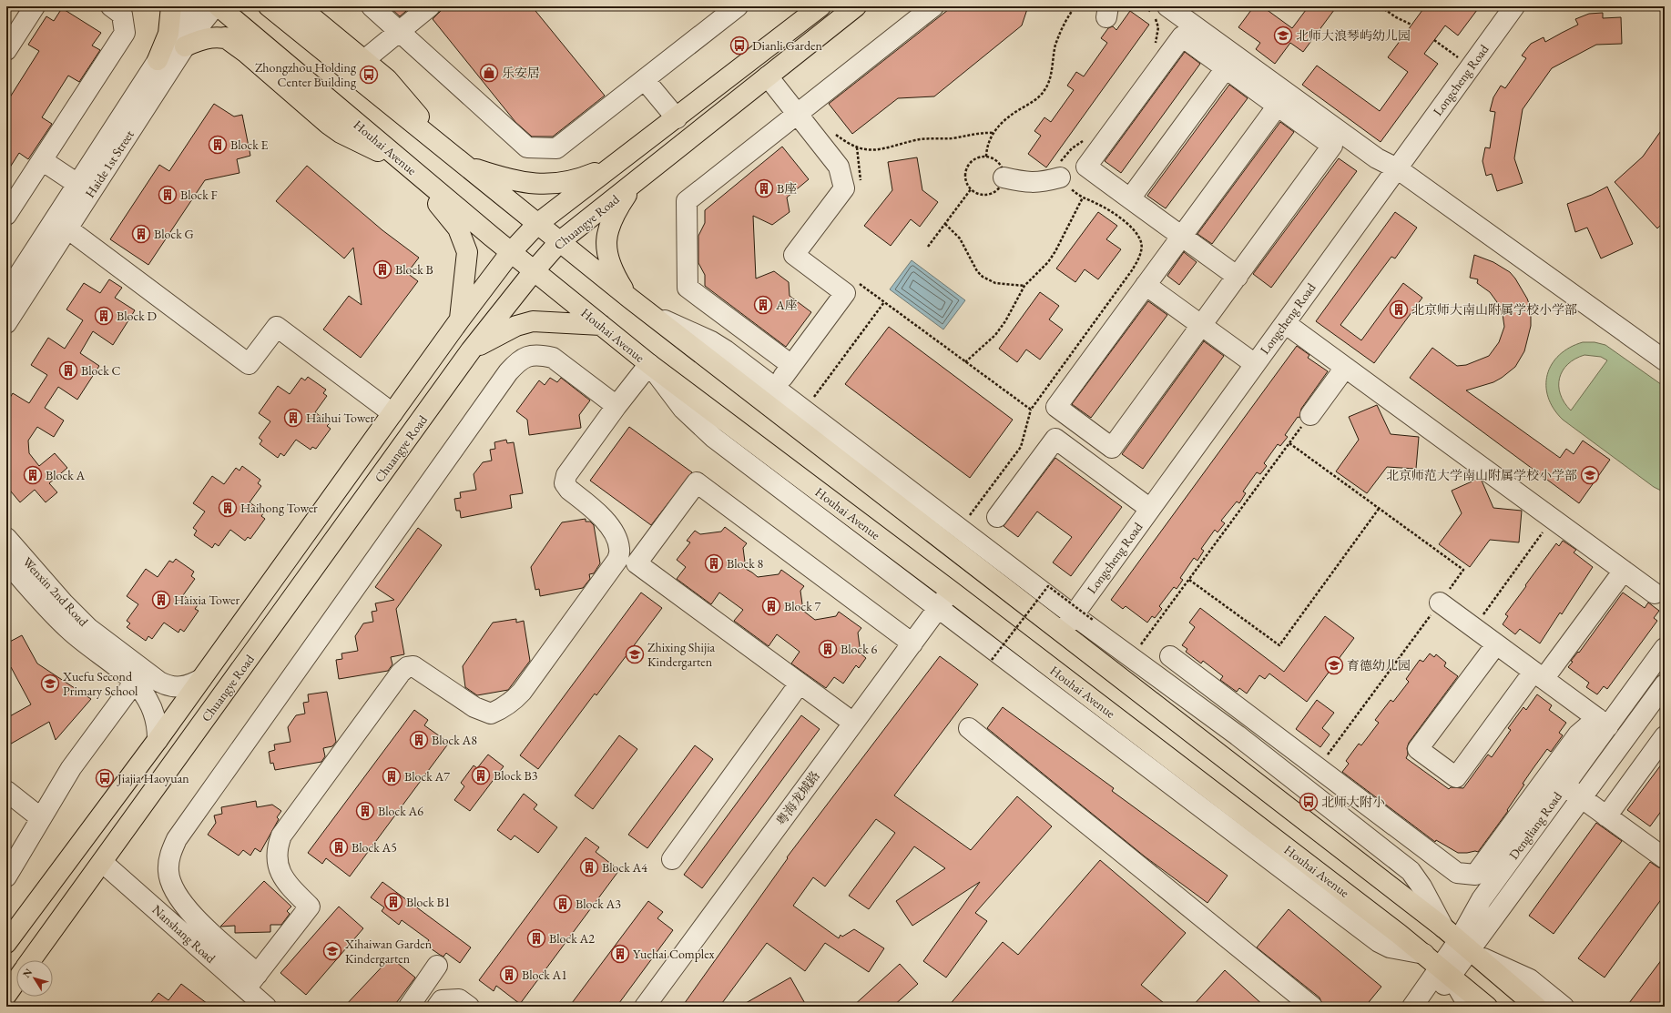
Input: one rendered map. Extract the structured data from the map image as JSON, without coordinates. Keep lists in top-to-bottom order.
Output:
{
  "streets": {
    "main road": ["Houhai Avenue", "Chuangye Road"],
    "street": [
      "Longcheng Road",
      "Haide 1st Street",
      "Wenxin 2nd Road",
      "粤海龙城路",
      "Dengliang Road",
      "Nanshang Road"
    ]
  },
  "crossings": [
    ["Houhai Avenue", "Chuangye Road"],
    ["Houhai Avenue", "粤海龙城路"],
    ["Houhai Avenue", "Dengliang Road"],
    ["Chuangye Road", "Nanshang Road"]
  ],
  "places": {
    "school or university": [
      "北师大浪琴屿幼儿园",
      "北京师范大学南山附属学校小学部",
      "Zhixing Shijia Kindergarten",
      "育德幼儿园",
      "Xuefu Second Primary School",
      "Xihaiwan Garden Kindergarten"
    ],
    "bus stop": [
      "Dianli Garden",
      "Zhongzhou Holding Center Building",
      "Jiajia Haoyuan",
      "北师大附小"
    ],
    "shop": ["乐安居"],
    "building": [
      "Block E",
      "B座",
      "Block F",
      "Block G",
      "Block B",
      "A座",
      "北京师大南山附属学校小学部",
      "Block D",
      "Block C",
      "Haihui Tower",
      "Block A",
      "Haihong Tower",
      "Block 8",
      "Haixia Tower",
      "Block 7",
      "Block 6",
      "Block A8",
      "Block B3",
      "Block A7",
      "Block A6",
      "Block A5",
      "Block A4",
      "Block B1",
      "Block A3",
      "Block A2",
      "Yuehai Complex",
      "Block A1"
    ]
  },
  "north": "top left"
}
